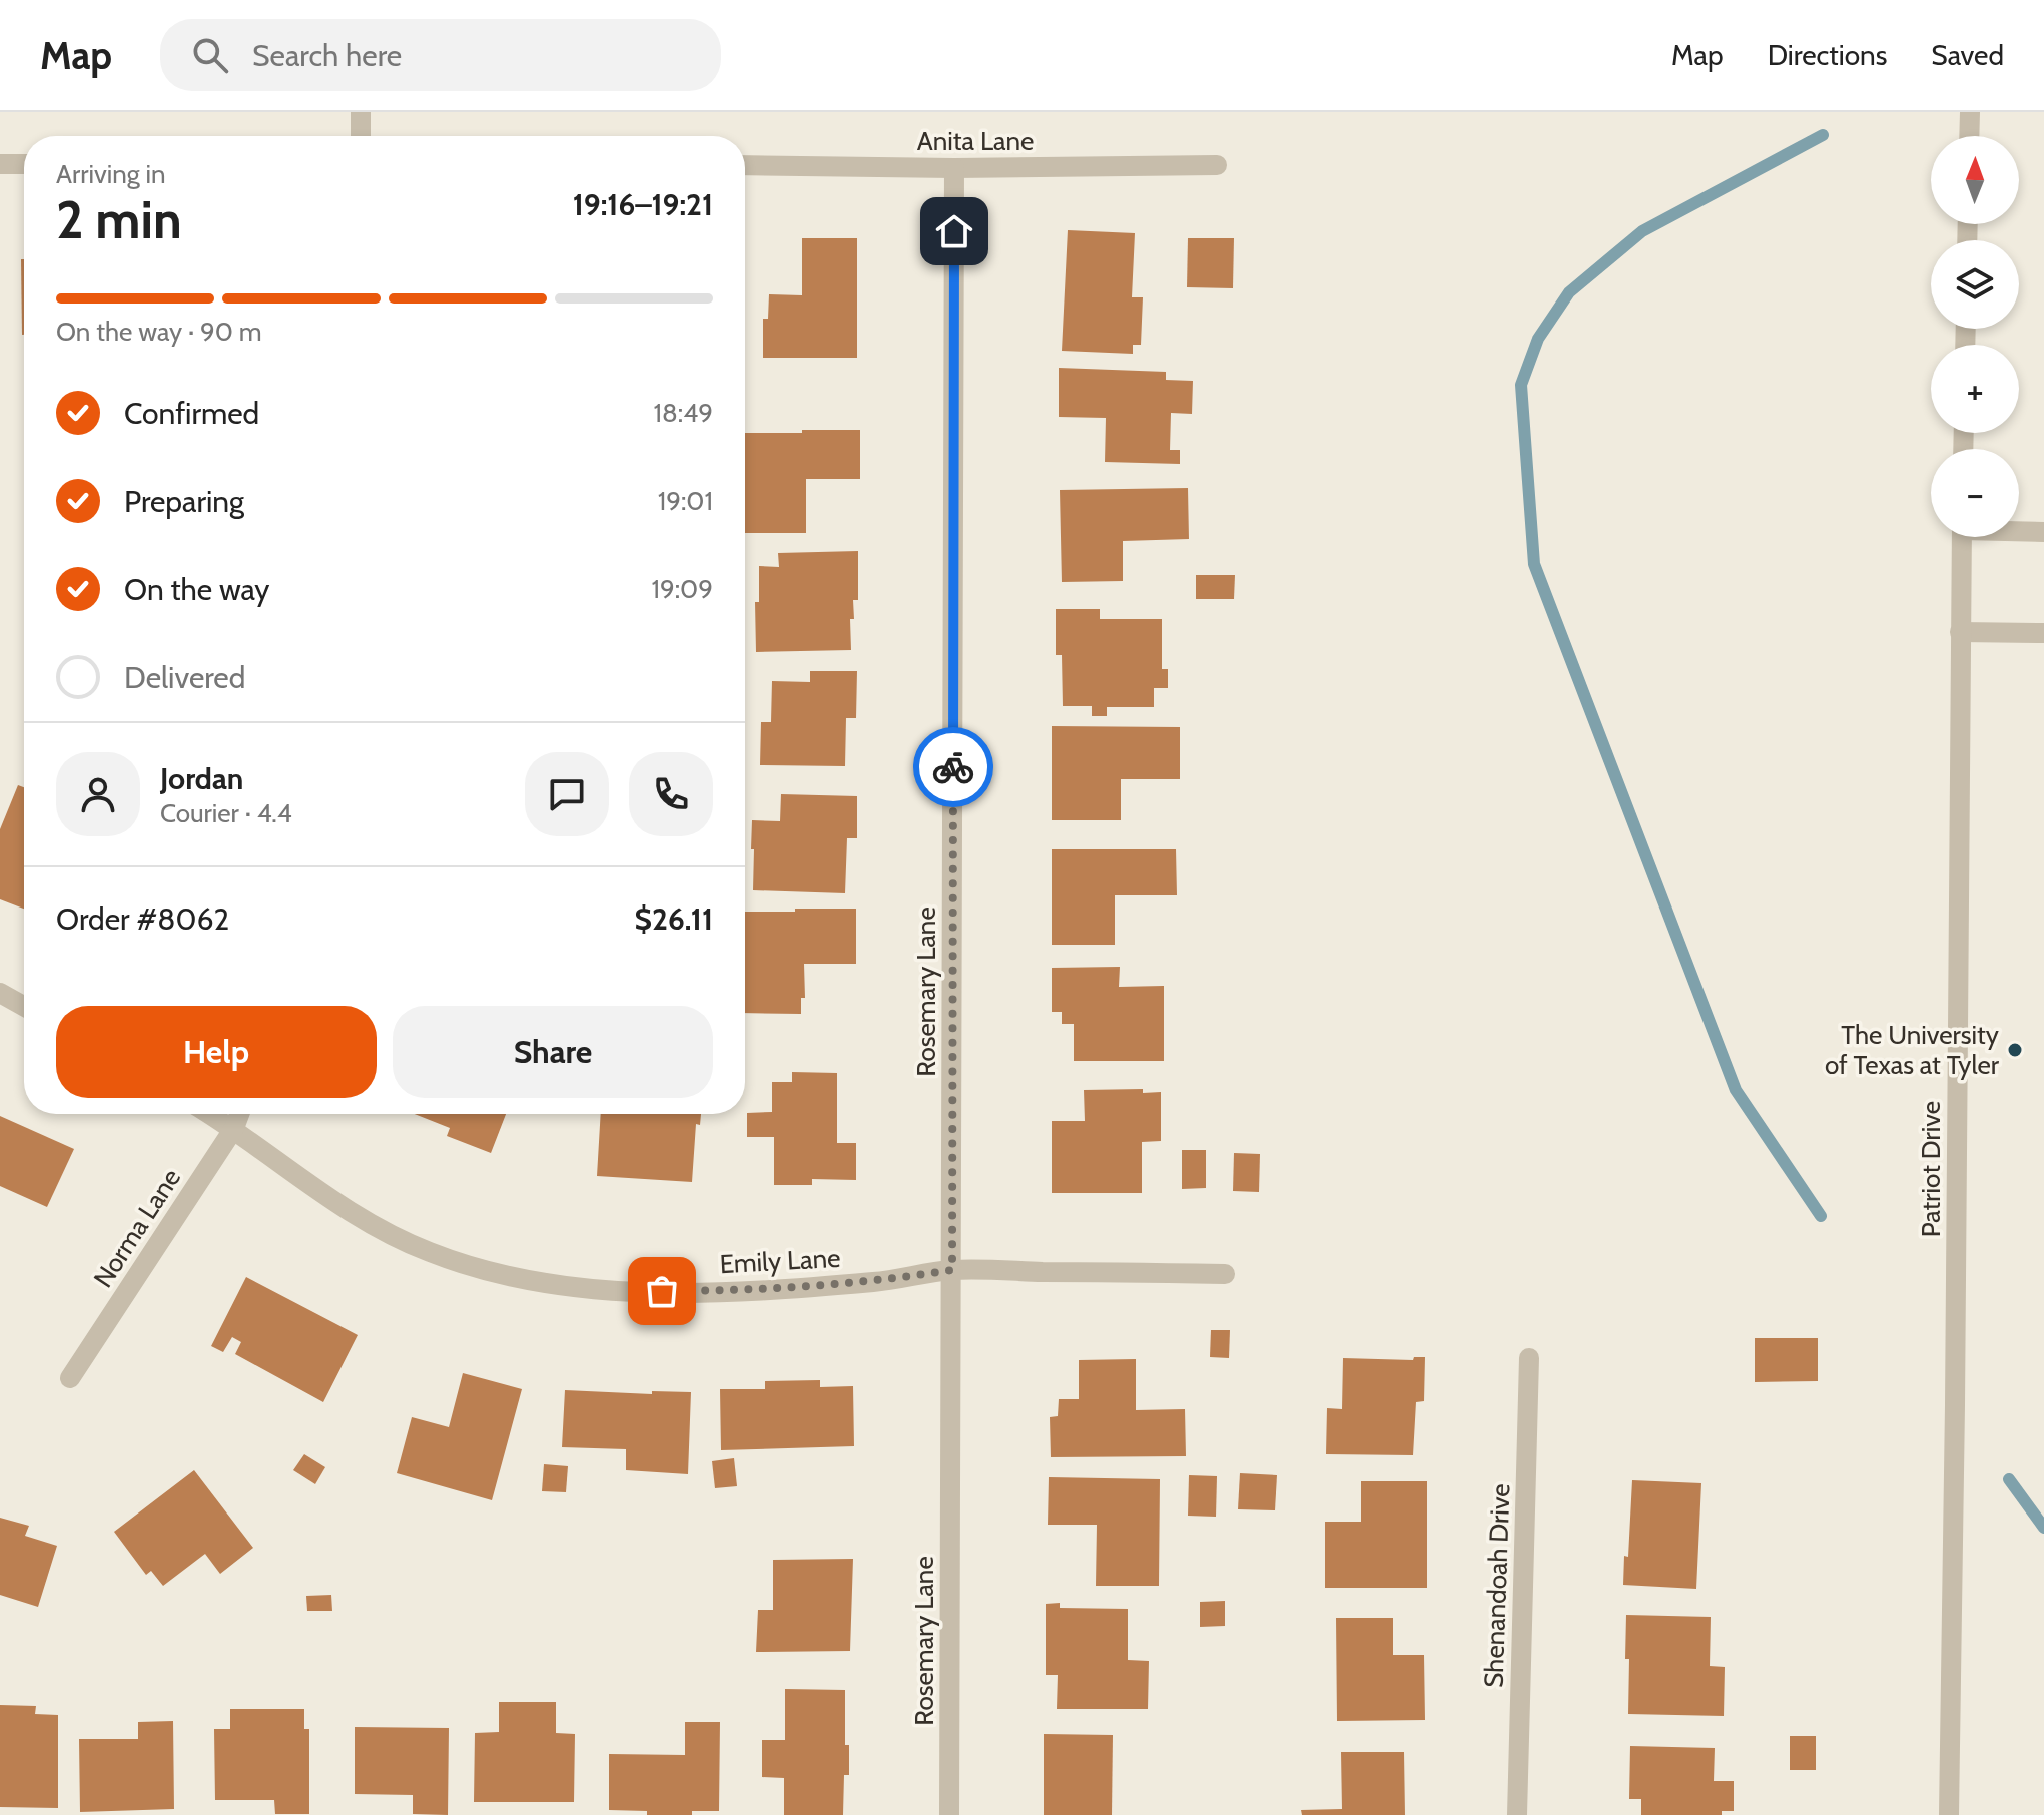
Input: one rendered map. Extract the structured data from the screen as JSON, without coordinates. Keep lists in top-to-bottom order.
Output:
{
  "streets": {
    "street": [
      "Anita Lane",
      "Rosemary Lane",
      "Patriot Drive",
      "Norma Lane",
      "Emily Lane",
      "Shenandoah Drive"
    ]
  },
  "crossings": [
    ["Anita Lane", "Rosemary Lane"],
    ["Rosemary Lane", "Emily Lane"],
    ["Norma Lane", "Emily Lane"]
  ],
  "places": ["The University of Texas at Tyler"],
  "north": "top",
  "page": {
    "header": "Map",
    "search": "Search here",
    "nav": ["Map", "Directions", "Saved"],
    "map_buttons": ["+", "−"],
    "heading": ["2 min", "Arriving in", "19:16–19:21"],
    "panel": [
      "Jordan",
      "Courier · 4.4",
      "Order #8062",
      "$26.11"
    ],
    "bar": "On the way · 90 m",
    "list": [
      ["Confirmed", "18:49"],
      ["Preparing", "19:01"],
      ["On the way", "19:09"],
      "Delivered"
    ],
    "buttons": ["Help", "Share"]
  }
}
